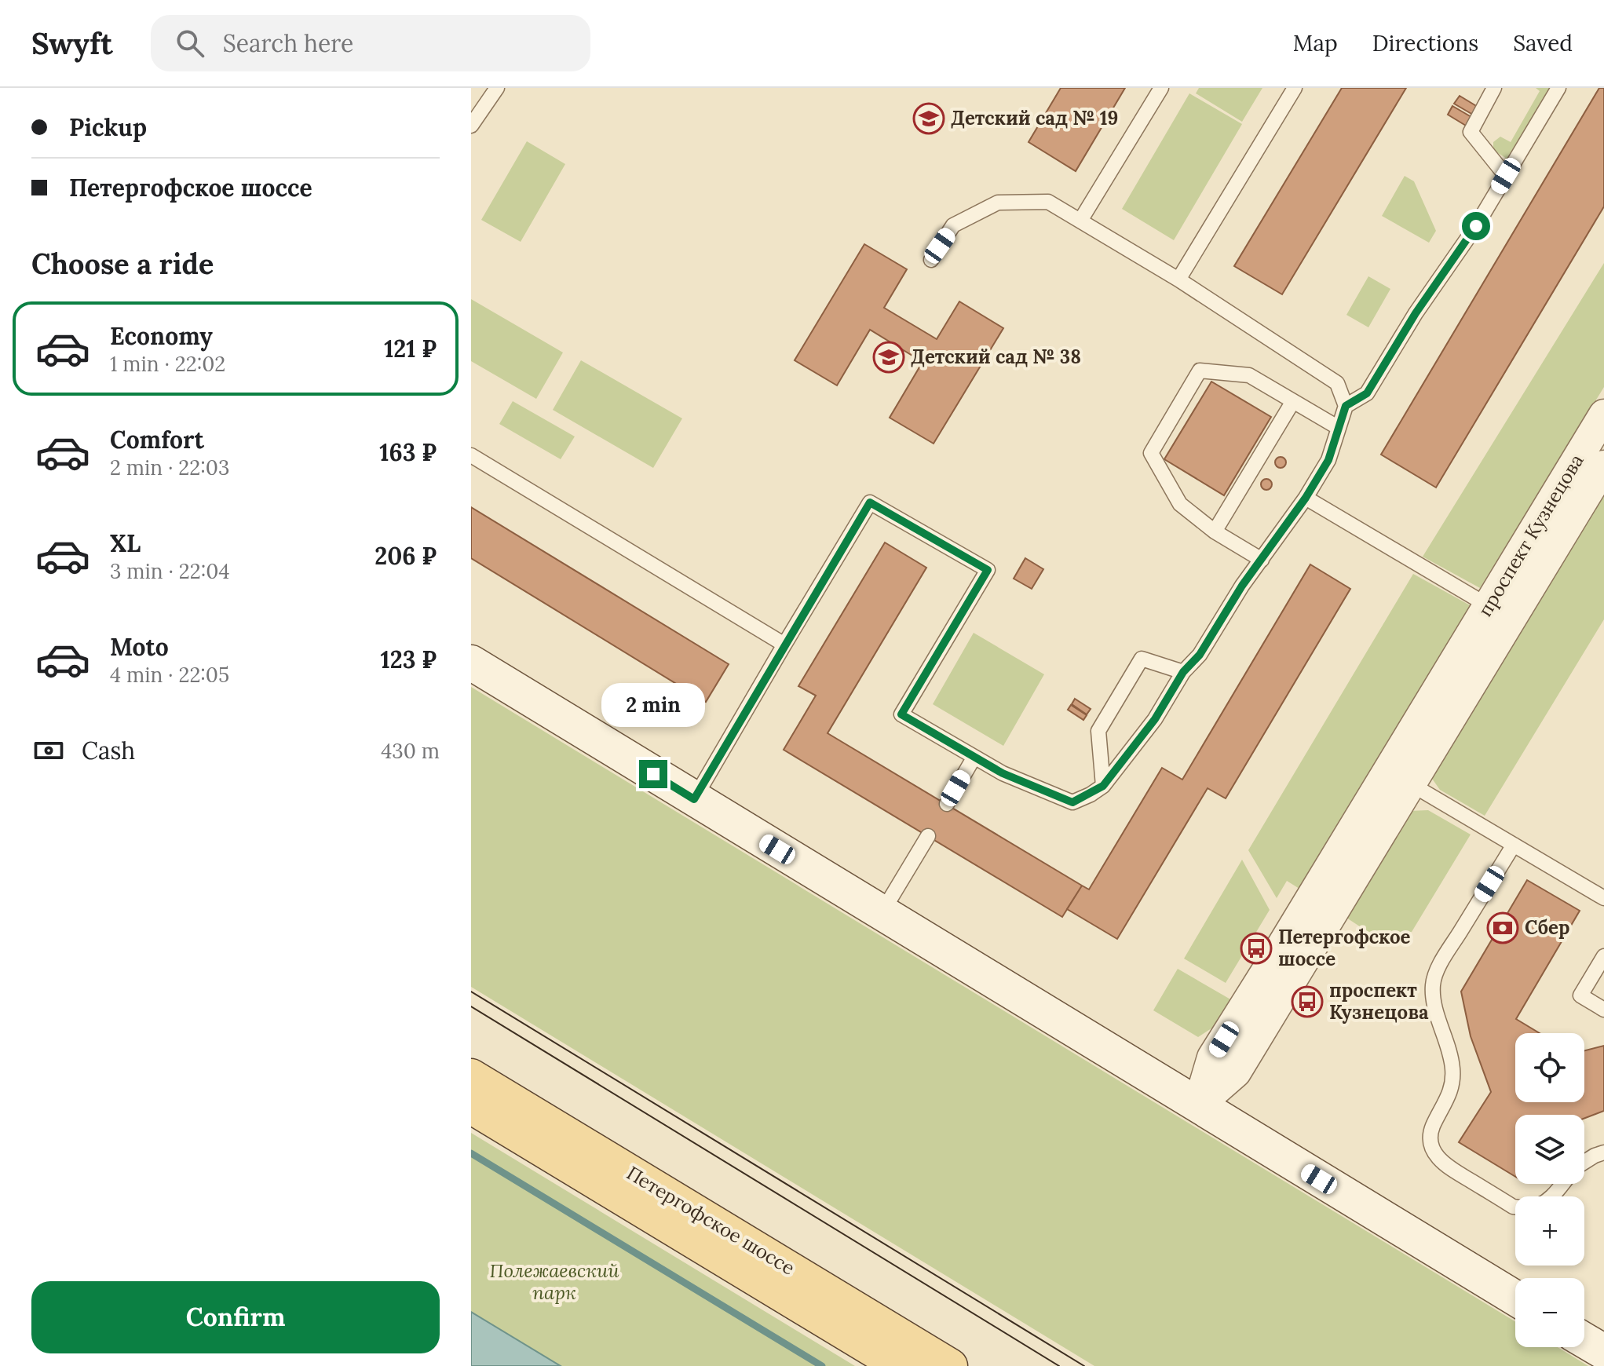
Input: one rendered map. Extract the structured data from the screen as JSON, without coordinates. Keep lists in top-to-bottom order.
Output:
{
  "streets": {
    "main road": ["Петергофское шоссе"],
    "street": ["проспект Кузнецова"]
  },
  "parks": ["Полежаевский парк"],
  "places": {
    "school or university": ["Детский сад № 19", "Детский сад № 38"],
    "bank": ["Сбер"],
    "bus stop": ["Петергофское шоссе", "проспект Кузнецова"]
  },
  "page": {
    "header": "Swyft",
    "search": "Search here",
    "nav": ["Map", "Directions", "Saved"],
    "banner": ["Pickup", "Петергофское шоссе"],
    "heading": "Choose a ride",
    "list": [
      {
        "name": "Economy",
        "note": "1 min · 22:02",
        "value": "121 ₽"
      },
      {
        "name": "Comfort",
        "note": "2 min · 22:03",
        "value": "163 ₽"
      },
      {
        "name": "XL",
        "note": "3 min · 22:04",
        "value": "206 ₽"
      },
      {
        "name": "Moto",
        "note": "4 min · 22:05",
        "value": "123 ₽"
      }
    ],
    "bubble": "2 min",
    "pay": ["Cash", "430 m"],
    "map_buttons": ["+", "−"],
    "buttons": "Confirm"
  }
}
